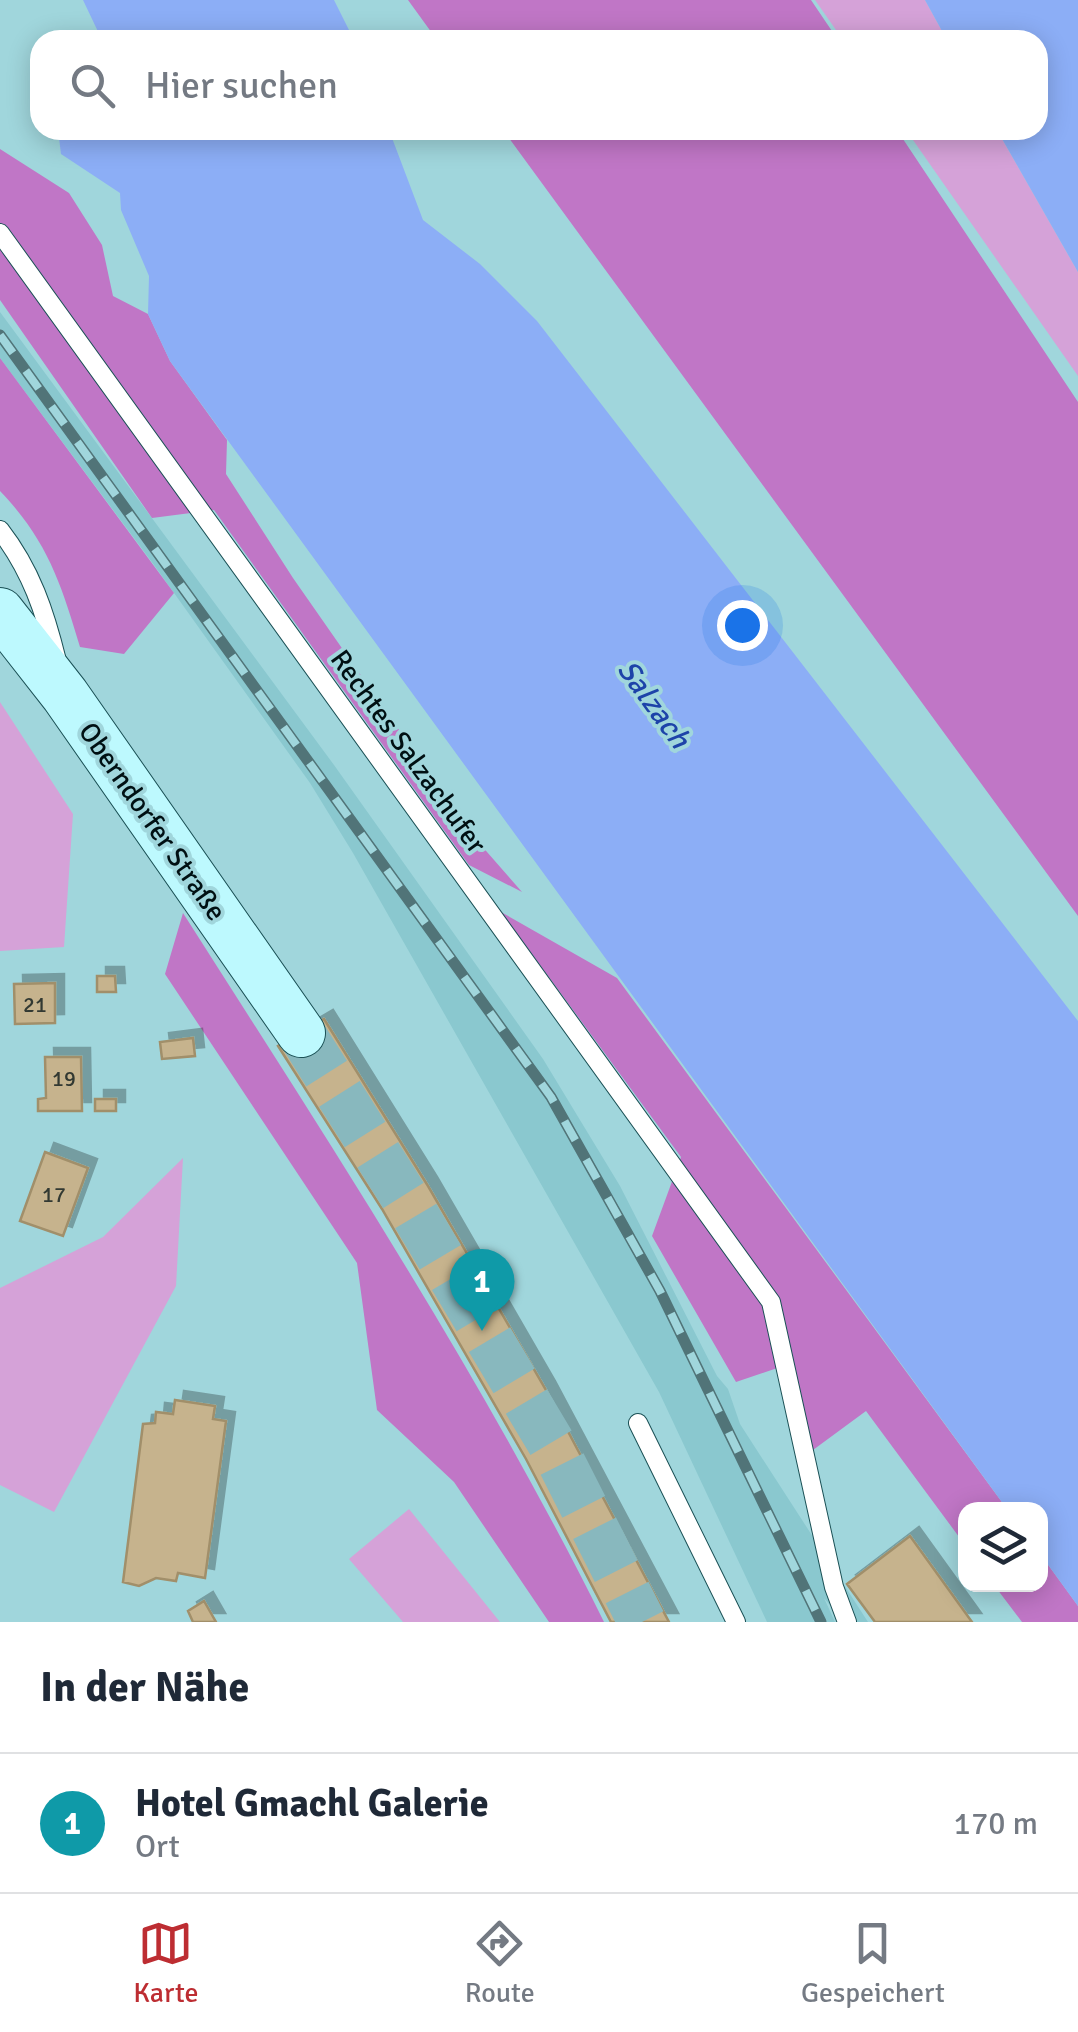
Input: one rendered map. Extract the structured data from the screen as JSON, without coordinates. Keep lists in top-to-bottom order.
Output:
{
  "streets": {
    "main road": ["Oberndorfer Straße"],
    "lane": ["Rechtes Salzachufer"]
  },
  "water": ["Salzach"],
  "house_numbers": ["21", "19", "17"],
  "page": {
    "search": "Hier suchen",
    "pins": "1",
    "heading": "In der Nähe",
    "list": [
      {
        "mark": "1",
        "name": "Hotel Gmachl Galerie",
        "note": "Ort",
        "value": "170 m"
      }
    ],
    "nav": ["Karte", "Route", "Gespeichert"]
  }
}
